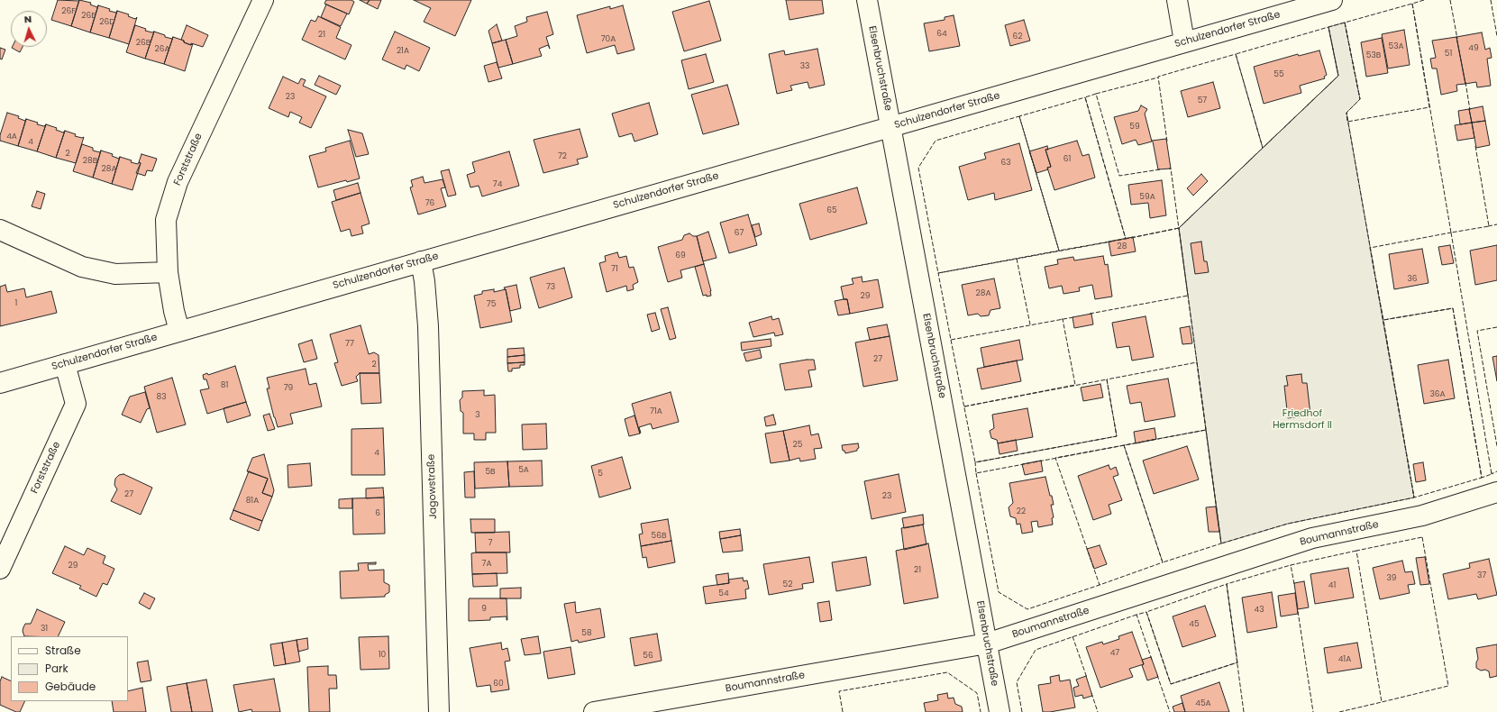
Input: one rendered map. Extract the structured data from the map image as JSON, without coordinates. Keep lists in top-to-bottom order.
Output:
{
  "streets": {
    "street": [
      "Schulzendorfer Straße",
      "Elsenbruchstraße",
      "Forststraße",
      "Jagowstraße",
      "Boumannstraße"
    ]
  },
  "crossings": [
    ["Schulzendorfer Straße", "Elsenbruchstraße"],
    ["Schulzendorfer Straße", "Forststraße"],
    ["Schulzendorfer Straße", "Jagowstraße"],
    ["Elsenbruchstraße", "Boumannstraße"]
  ],
  "parks": ["Friedhof Hermsdorf II"],
  "house_numbers": [
    "26F",
    "26E",
    "26D",
    "64",
    "21",
    "62",
    "70A",
    "26B",
    "53A",
    "49",
    "26A",
    "21A",
    "51",
    "53B",
    "33",
    "55",
    "23",
    "57",
    "59",
    "4A",
    "4",
    "2",
    "72",
    "61",
    "28B",
    "63",
    "28A",
    "74",
    "59A",
    "76",
    "65",
    "67",
    "28",
    "69",
    "71",
    "36",
    "73",
    "28A",
    "29",
    "1",
    "75",
    "77",
    "27",
    "2",
    "81",
    "79",
    "36A",
    "83",
    "71A",
    "3",
    "25",
    "4",
    "5A",
    "5B",
    "5",
    "27",
    "23",
    "81A",
    "22",
    "6",
    "56B",
    "7",
    "7A",
    "29",
    "21",
    "37",
    "39",
    "52",
    "41",
    "54",
    "9",
    "43",
    "45",
    "31",
    "58",
    "47",
    "10",
    "56",
    "41A",
    "60",
    "45A"
  ],
  "legend": ["Straße", "Park", "Gebäude"],
  "north": "top"
}
